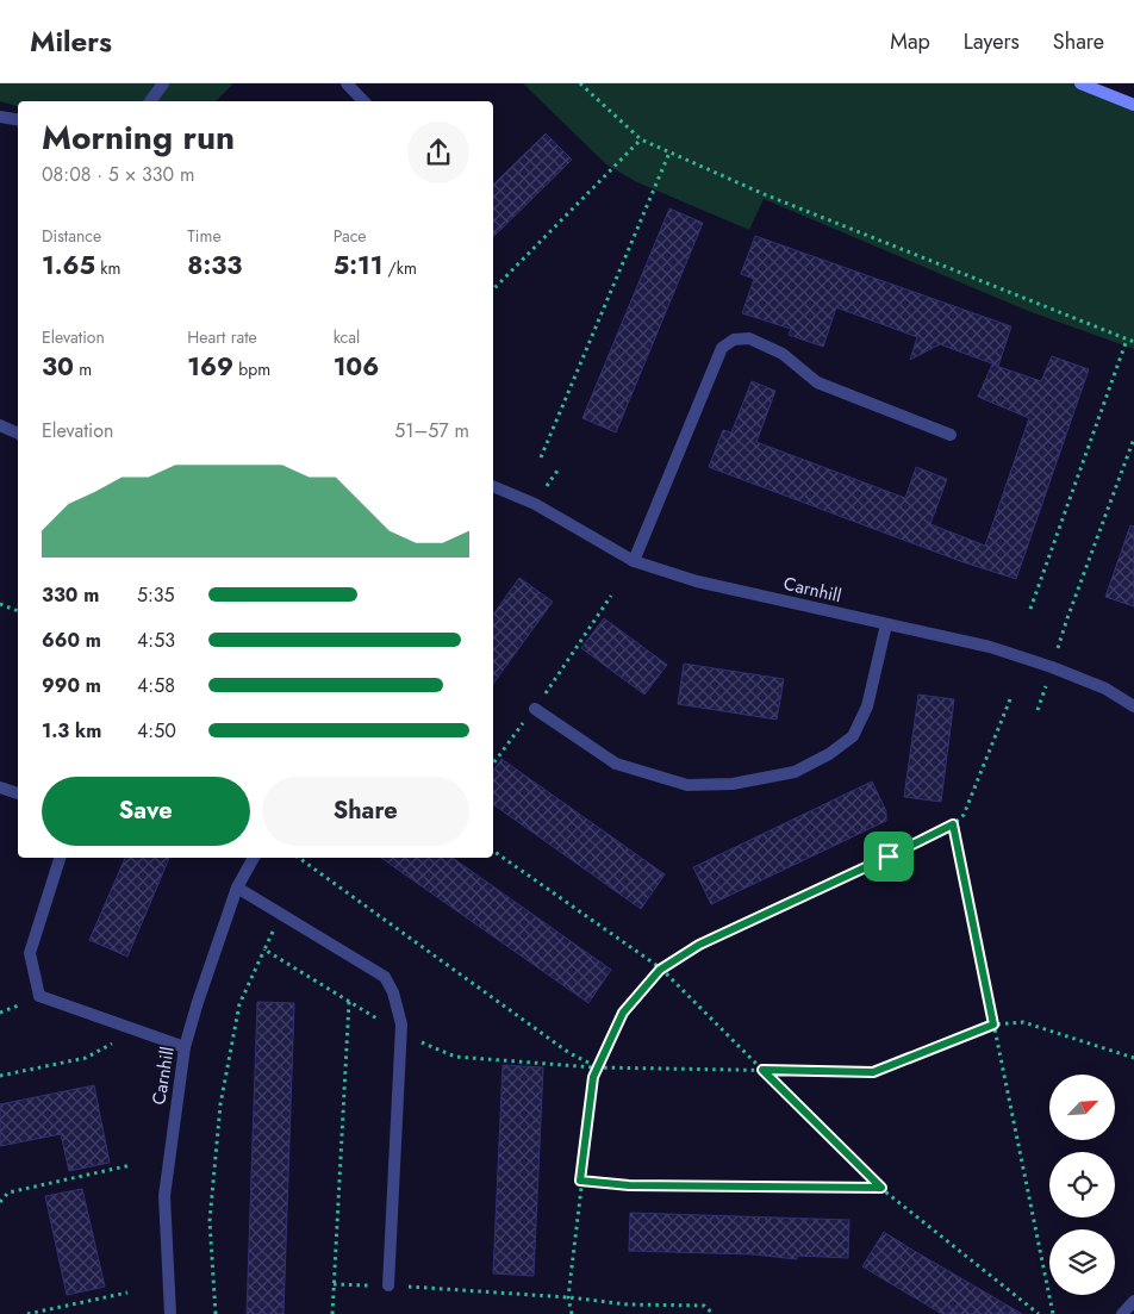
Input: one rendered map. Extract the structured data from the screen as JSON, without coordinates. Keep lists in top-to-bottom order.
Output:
{
  "streets": {
    "street": ["Carnhill"]
  },
  "north": "top right",
  "page": {
    "header": "Milers",
    "nav": ["Map", "Layers", "Share"],
    "heading": ["Morning run", "08:08 · 5 × 330 m"],
    "stats": [
      ["Distance", "1.65 km"],
      ["Time", "8:33"],
      ["Pace", "5:11 /km"],
      ["Elevation", "30 m"],
      ["Heart rate", "169 bpm"],
      ["kcal", "106"]
    ],
    "chart": ["Elevation", "51–57 m"],
    "list": [
      {
        "name": "330 m",
        "note": "5:35"
      },
      {
        "name": "660 m",
        "note": "4:53"
      },
      {
        "name": "990 m",
        "note": "4:58"
      },
      {
        "name": "1.3 km",
        "note": "4:50"
      }
    ],
    "buttons": ["Save", "Share"]
  }
}
